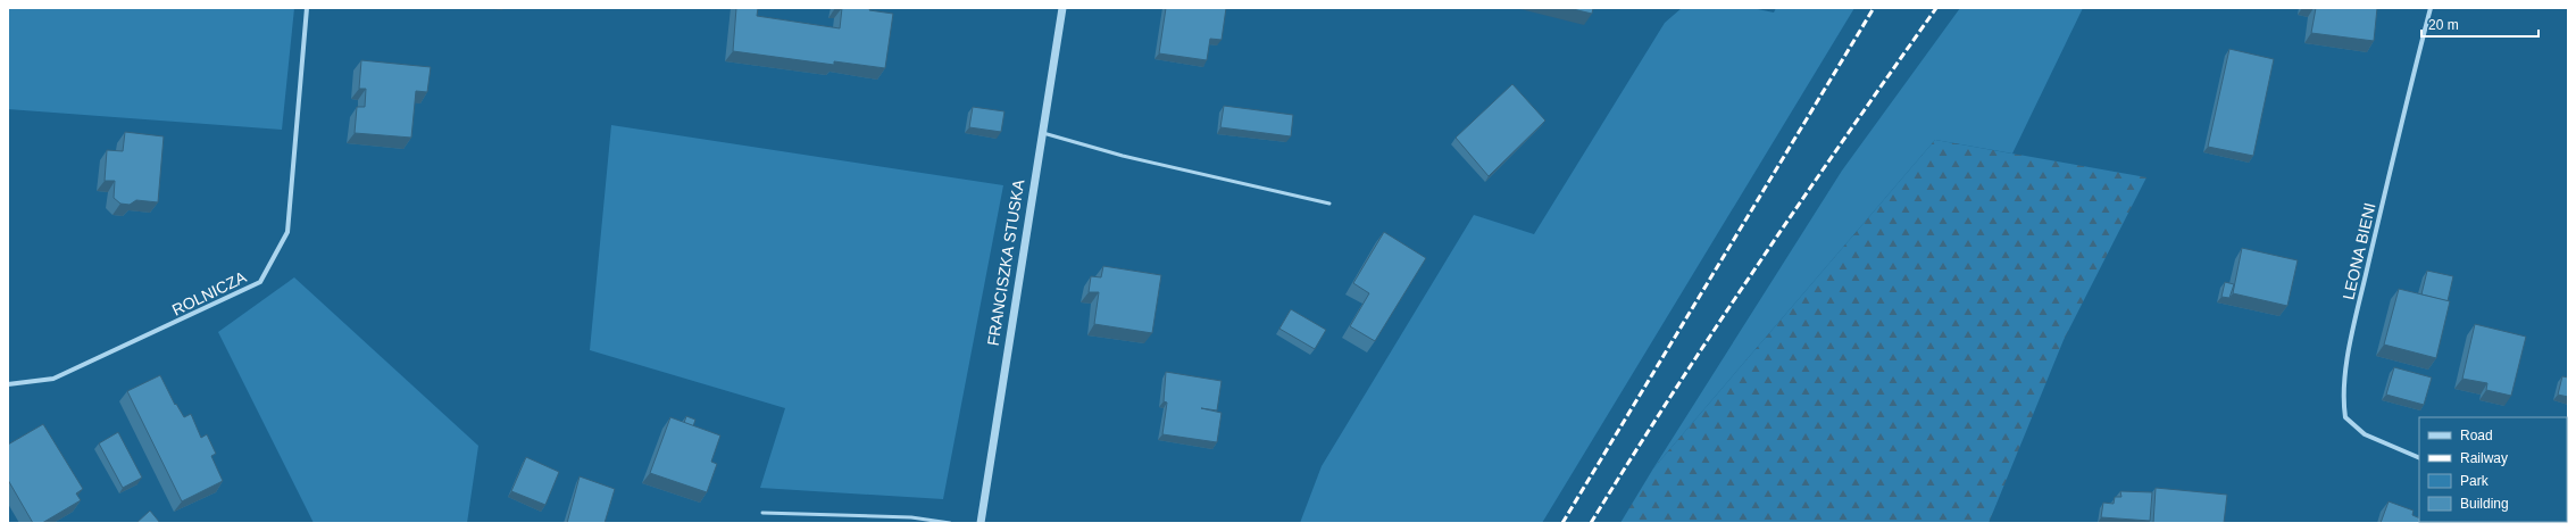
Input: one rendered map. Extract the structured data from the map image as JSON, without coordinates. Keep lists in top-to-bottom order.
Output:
{
  "streets": {
    "street": ["LEONA BIENI", "FRANCISZKA STUSKA", "ROLNICZA"]
  },
  "legend": [
    "Road",
    "Railway",
    "Park",
    "Building"
  ],
  "scale_bar": "20 m"
}
